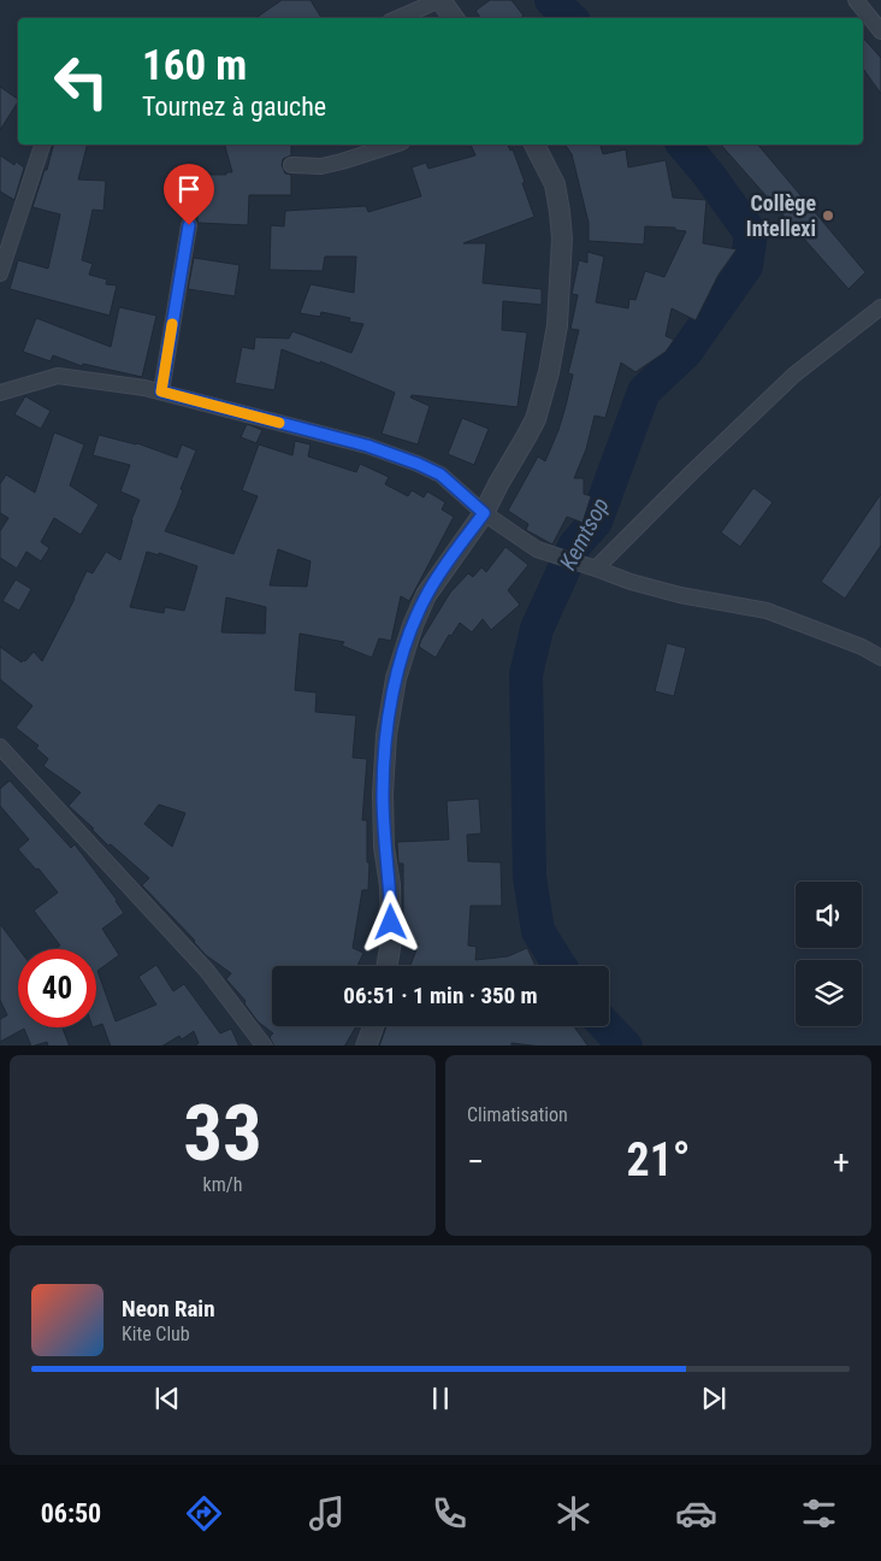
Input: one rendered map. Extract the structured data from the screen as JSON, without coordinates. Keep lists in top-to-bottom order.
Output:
{
  "water": ["Kemtsop"],
  "places": ["Collège Intellexi"],
  "page": {
    "turn": ["160 m", "Tournez à gauche"],
    "limit": "40",
    "trip": "06:51 · 1 min · 350 m",
    "tile": [
      ["33", "km/h"],
      "Climatisation"
    ],
    "heat": ["−", "21°", "+"],
    "song": ["Neon Rain", "Kite Club"],
    "tabs": "06:50"
  }
}
